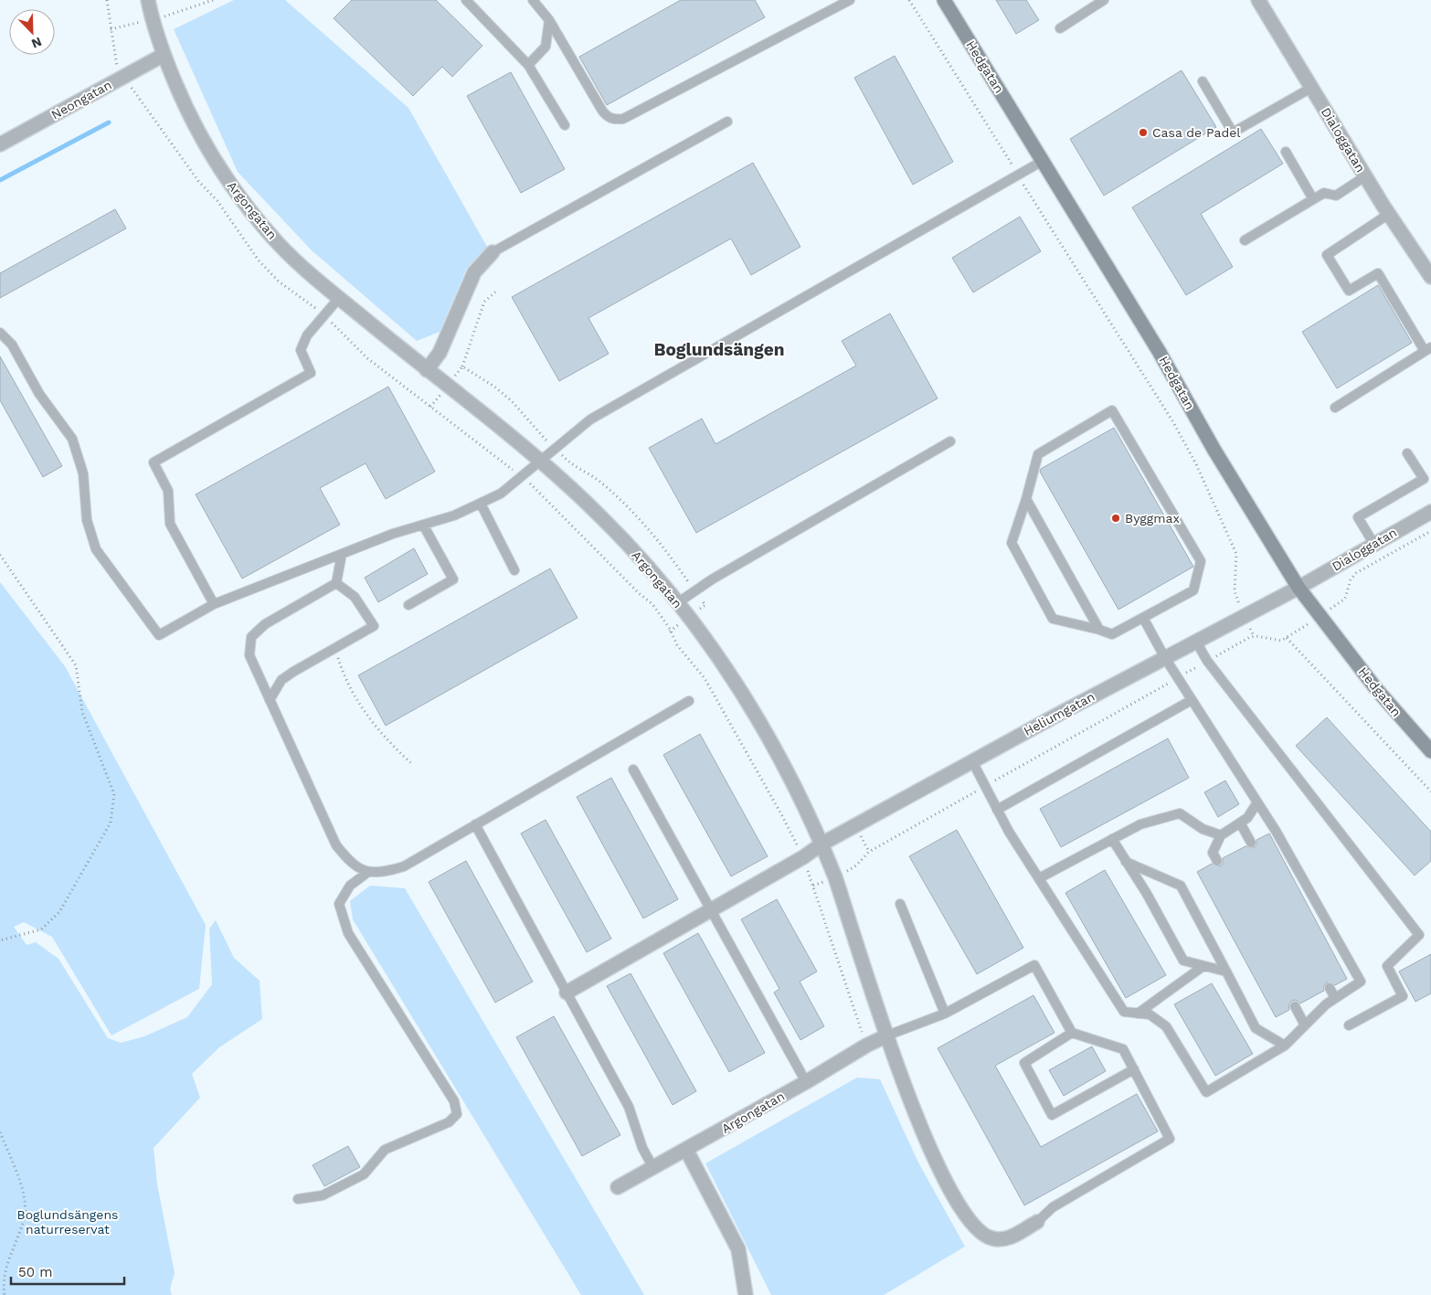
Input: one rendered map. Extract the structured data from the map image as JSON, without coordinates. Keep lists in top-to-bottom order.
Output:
{
  "streets": {
    "street": [
      "Hedgatan",
      "Neongatan",
      "Dialoggatan",
      "Argongatan",
      "Heliumgatan"
    ]
  },
  "crossings": [
    ["Hedgatan", "Dialoggatan"],
    ["Hedgatan", "Heliumgatan"],
    ["Neongatan", "Argongatan"],
    ["Dialoggatan", "Heliumgatan"],
    ["Argongatan", "Heliumgatan"]
  ],
  "districts": ["Boglundsängen"],
  "parks": ["Boglundsängens naturreservat"],
  "places": ["Casa de Padel", "Byggmax"],
  "scale_bar": "50 m",
  "north": "bottom right"
}
